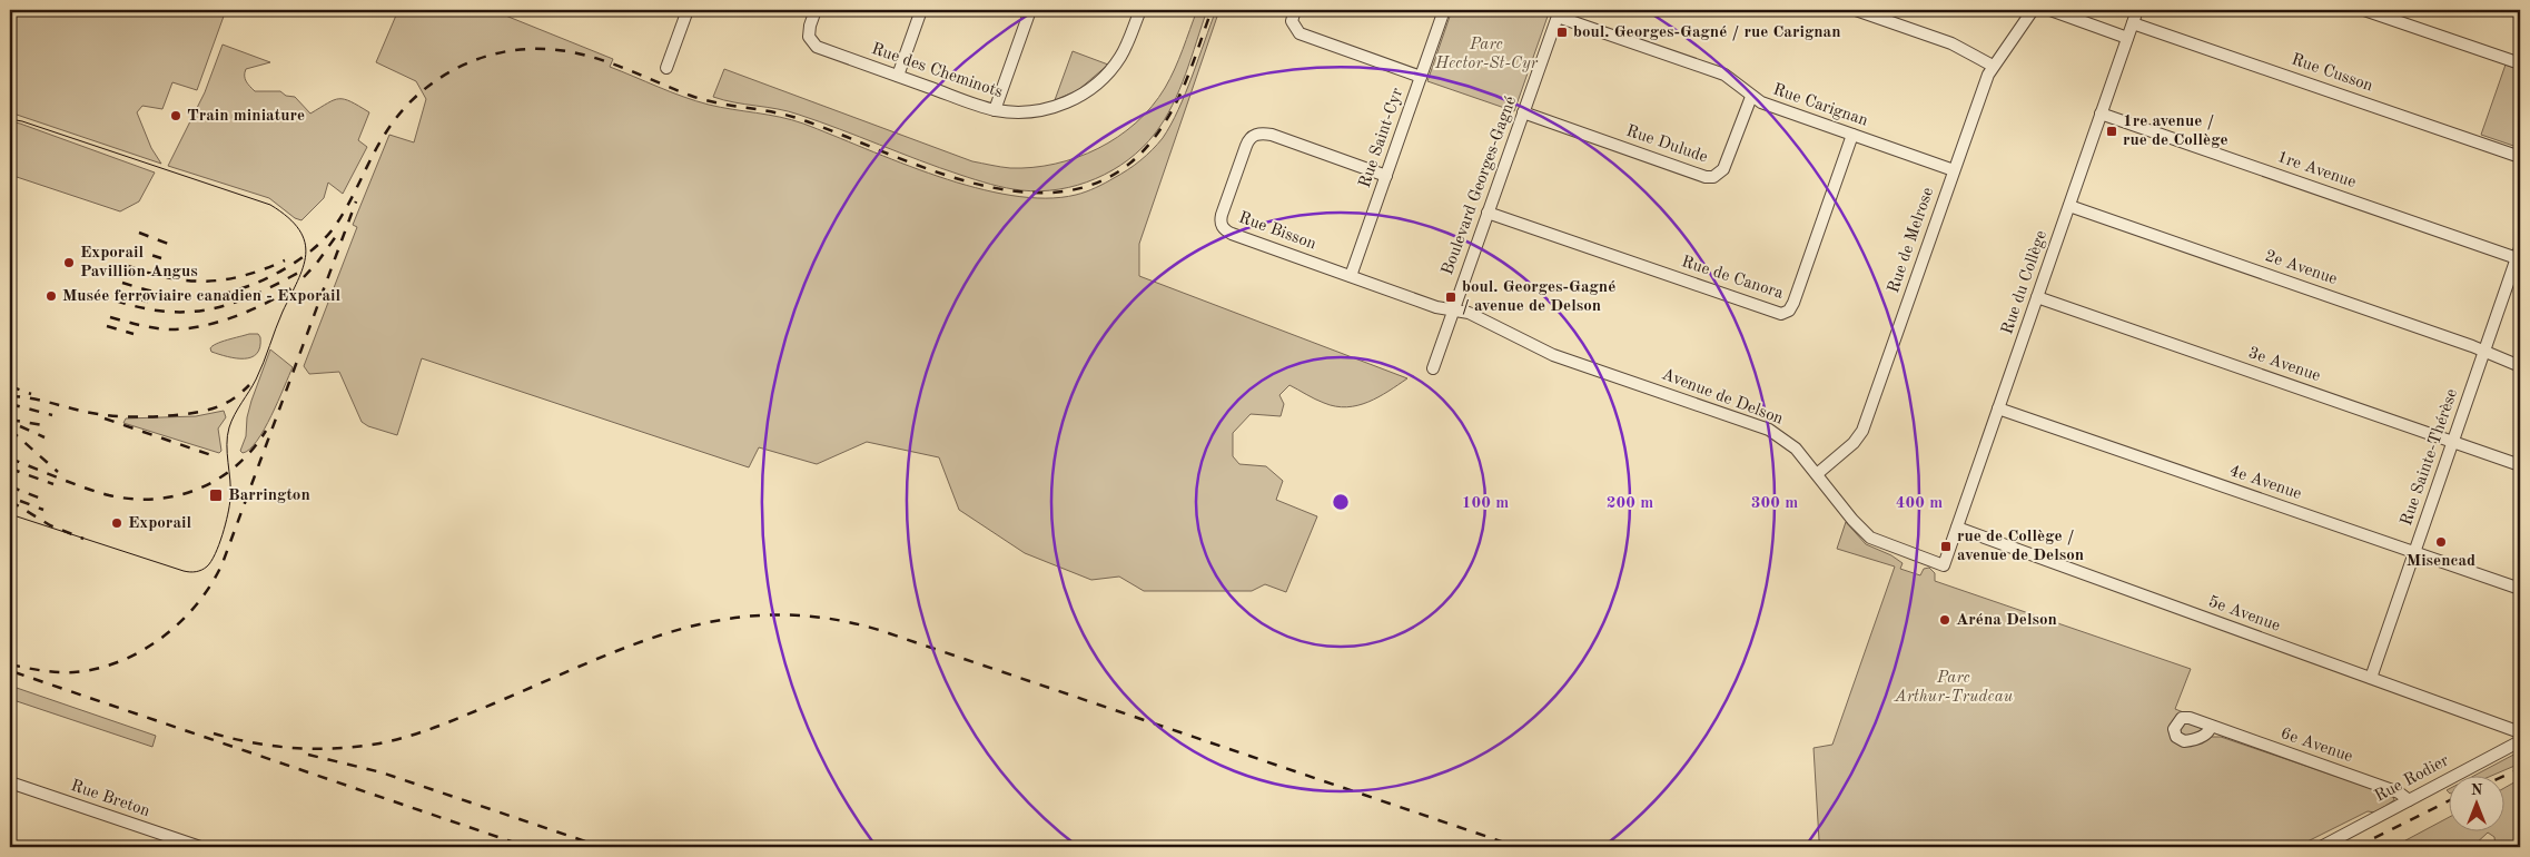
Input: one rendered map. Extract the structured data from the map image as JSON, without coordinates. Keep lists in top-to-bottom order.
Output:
{
  "streets": {
    "street": [
      "Rue des Cheminots",
      "Rue Cusson",
      "Rue Carignan",
      "Rue Saint-Cyr",
      "Rue Dulude",
      "1re Avenue",
      "Boulevard Georges-Gagné",
      "Rue Bisson",
      "Rue de Melrose",
      "2e Avenue",
      "Rue de Canora",
      "Rue du Collège",
      "3e Avenue",
      "Avenue de Delson",
      "Rue Sainte-Thérèse",
      "4e Avenue",
      "5e Avenue",
      "6e Avenue",
      "Rue Rodier",
      "Rue Breton"
    ]
  },
  "crossings": [
    ["Rue Cusson", "Rue du Collège"],
    ["Rue Carignan", "Rue Dulude"],
    ["Rue Carignan", "Boulevard Georges-Gagné"],
    ["Rue Carignan", "Rue de Melrose"],
    ["Rue Carignan", "Rue de Canora"],
    ["Rue Saint-Cyr", "Rue Bisson"],
    ["Rue Dulude", "Boulevard Georges-Gagné"],
    ["1re Avenue", "Rue du Collège"],
    ["1re Avenue", "Rue Sainte-Thérèse"],
    ["Boulevard Georges-Gagné", "Rue Bisson"],
    ["Boulevard Georges-Gagné", "Rue de Canora"],
    ["Boulevard Georges-Gagné", "Avenue de Delson"],
    ["Rue Bisson", "Avenue de Delson"],
    ["Rue de Melrose", "Avenue de Delson"],
    ["2e Avenue", "Rue du Collège"],
    ["2e Avenue", "Rue Sainte-Thérèse"],
    ["Rue du Collège", "3e Avenue"],
    ["Rue du Collège", "Avenue de Delson"],
    ["Rue du Collège", "4e Avenue"],
    ["Rue du Collège", "5e Avenue"],
    ["3e Avenue", "Rue Sainte-Thérèse"],
    ["Rue Sainte-Thérèse", "4e Avenue"],
    ["Rue Sainte-Thérèse", "5e Avenue"],
    ["6e Avenue", "Rue Rodier"]
  ],
  "parks": ["Parc Hector-St-Cyr", "Parc Arthur-Trudeau"],
  "places": {
    "transit": [
      "boul. Georges-Gagné / rue Carignan",
      "1re avenue / rue de Collège",
      "boul. Georges-Gagné / avenue de Delson",
      "Barrington",
      "rue de Collège / avenue de Delson"
    ],
    "other": [
      "Train miniature",
      "Exporail Pavillion Angus",
      "Musée ferroviaire canadien - Exporail",
      "Exporail",
      "Misencad",
      "Aréna Delson"
    ]
  },
  "north": "top",
  "rings": [
    "100 m",
    "200 m",
    "300 m",
    "400 m"
  ]
}
